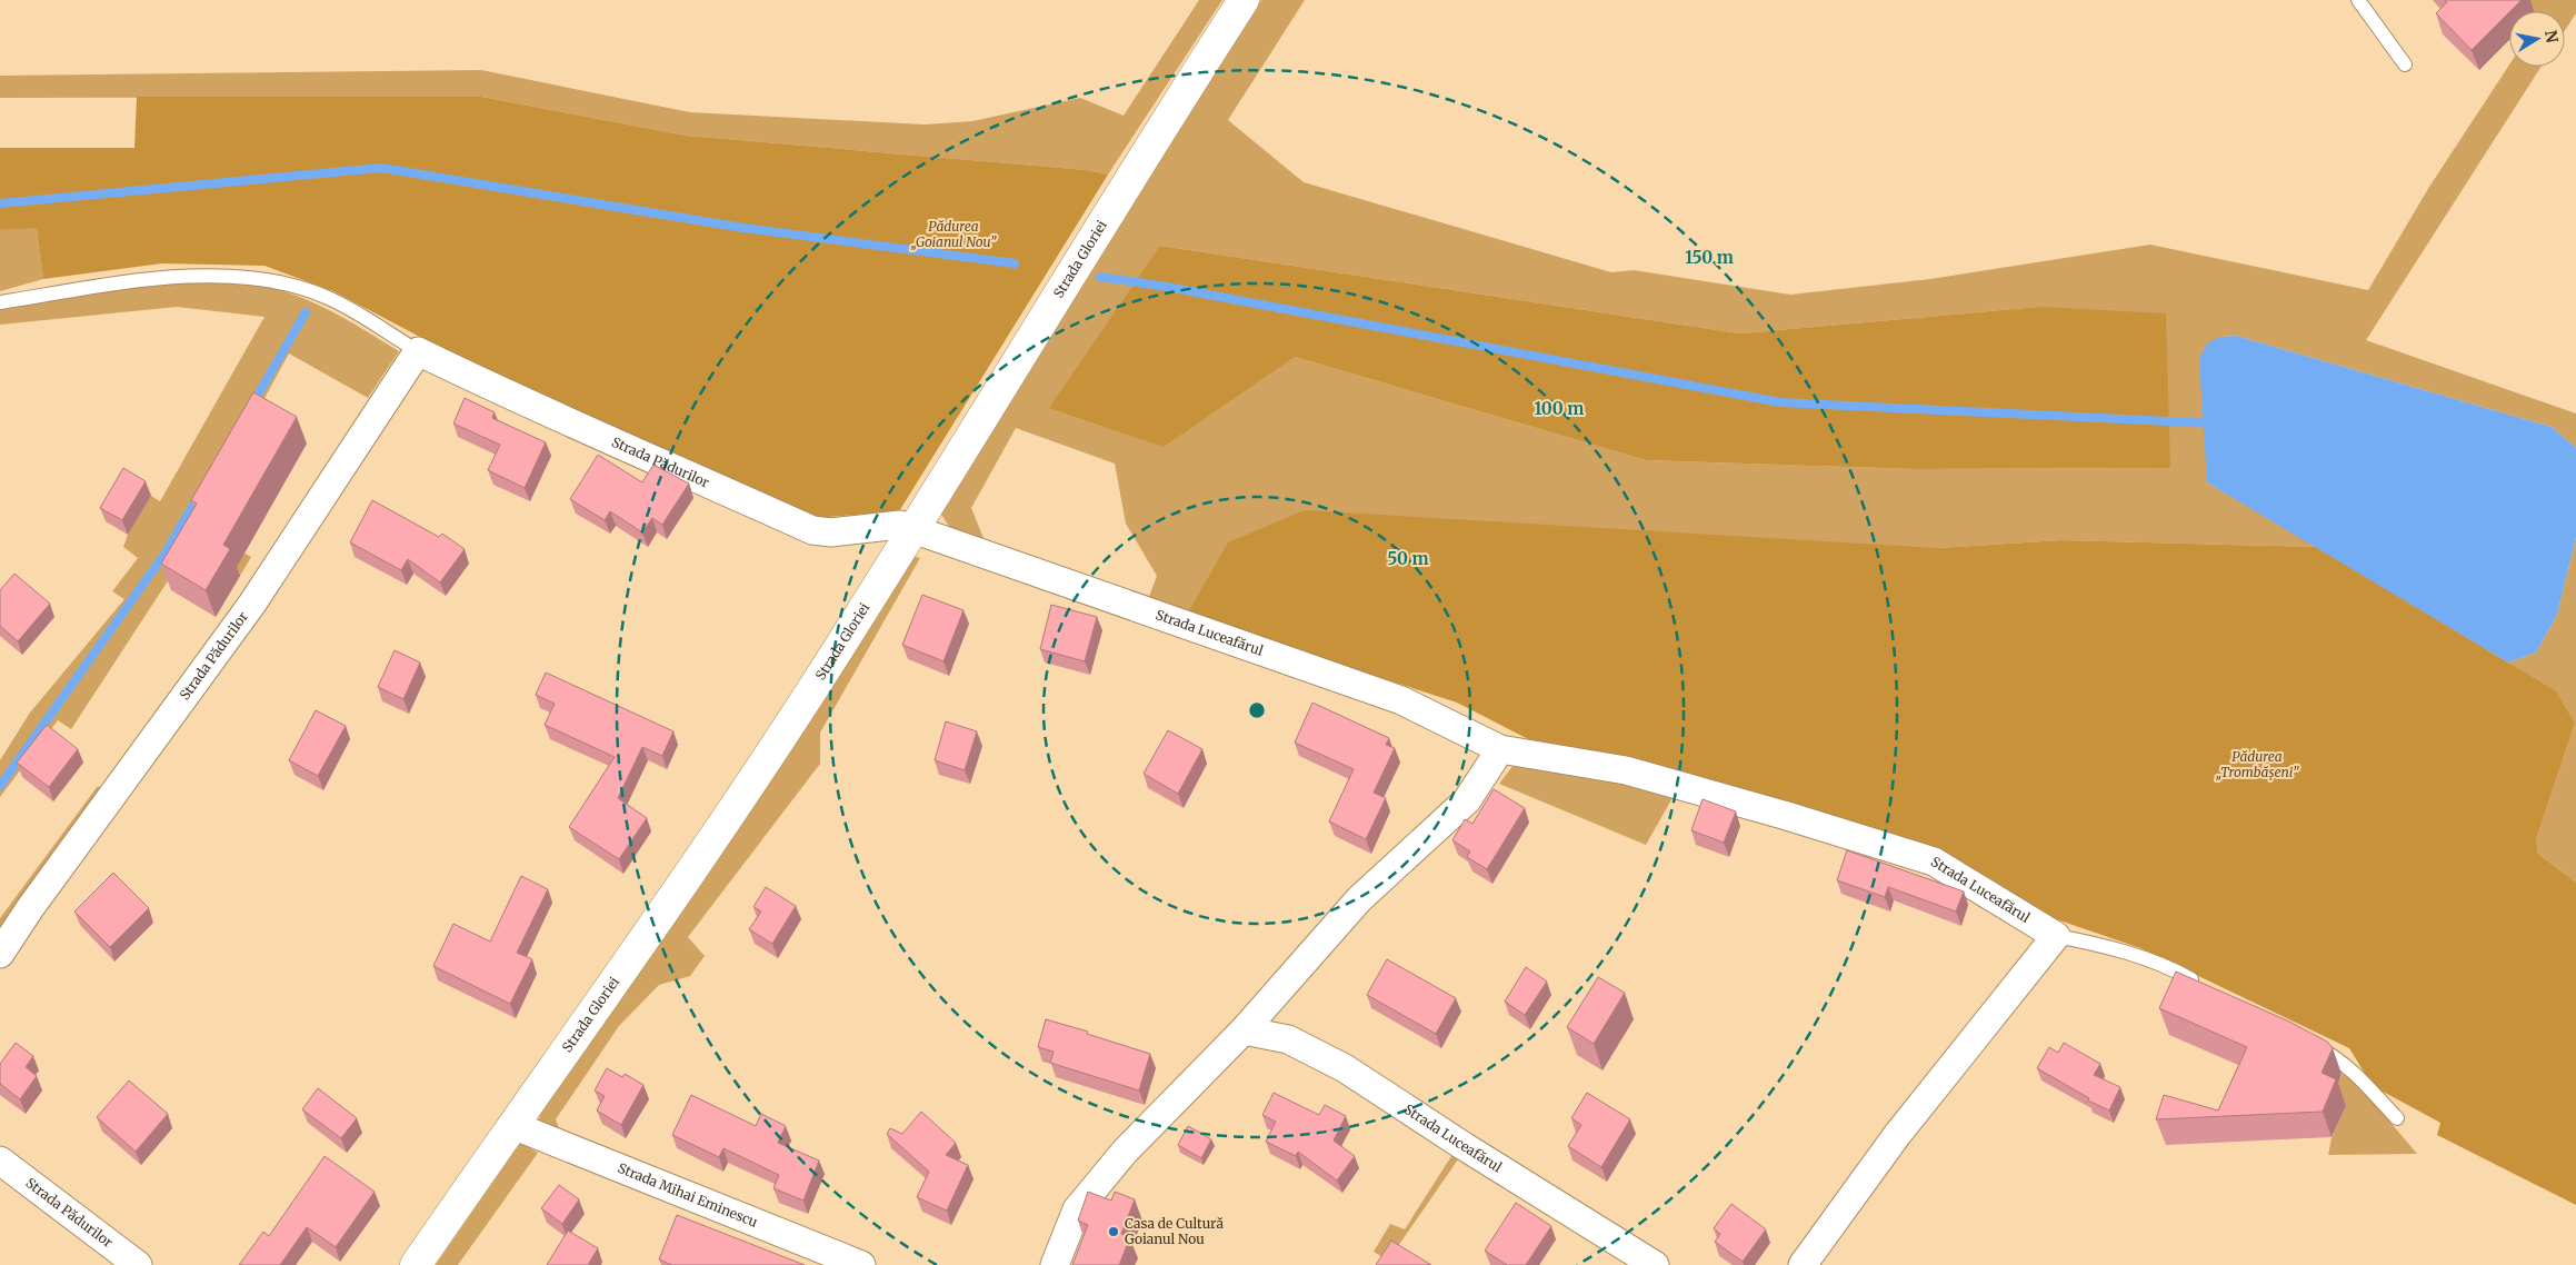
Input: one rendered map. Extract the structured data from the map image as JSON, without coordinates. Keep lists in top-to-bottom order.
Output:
{
  "streets": {
    "street": [
      "Strada Gloriei",
      "Strada Pădurilor",
      "Strada Luceafărul",
      "Strada Mihai Eminescu"
    ]
  },
  "crossings": [
    ["Strada Gloriei", "Strada Pădurilor"],
    ["Strada Gloriei", "Strada Luceafărul"],
    ["Strada Gloriei", "Strada Mihai Eminescu"],
    ["Strada Pădurilor", "Strada Luceafărul"]
  ],
  "parks": ["Pădurea „Goianul Nou”", "Pădurea „Trombășeni”"],
  "places": ["Casa de Cultură Goianul Nou"],
  "north": "right",
  "rings": ["150 m", "100 m", "50 m"]
}
